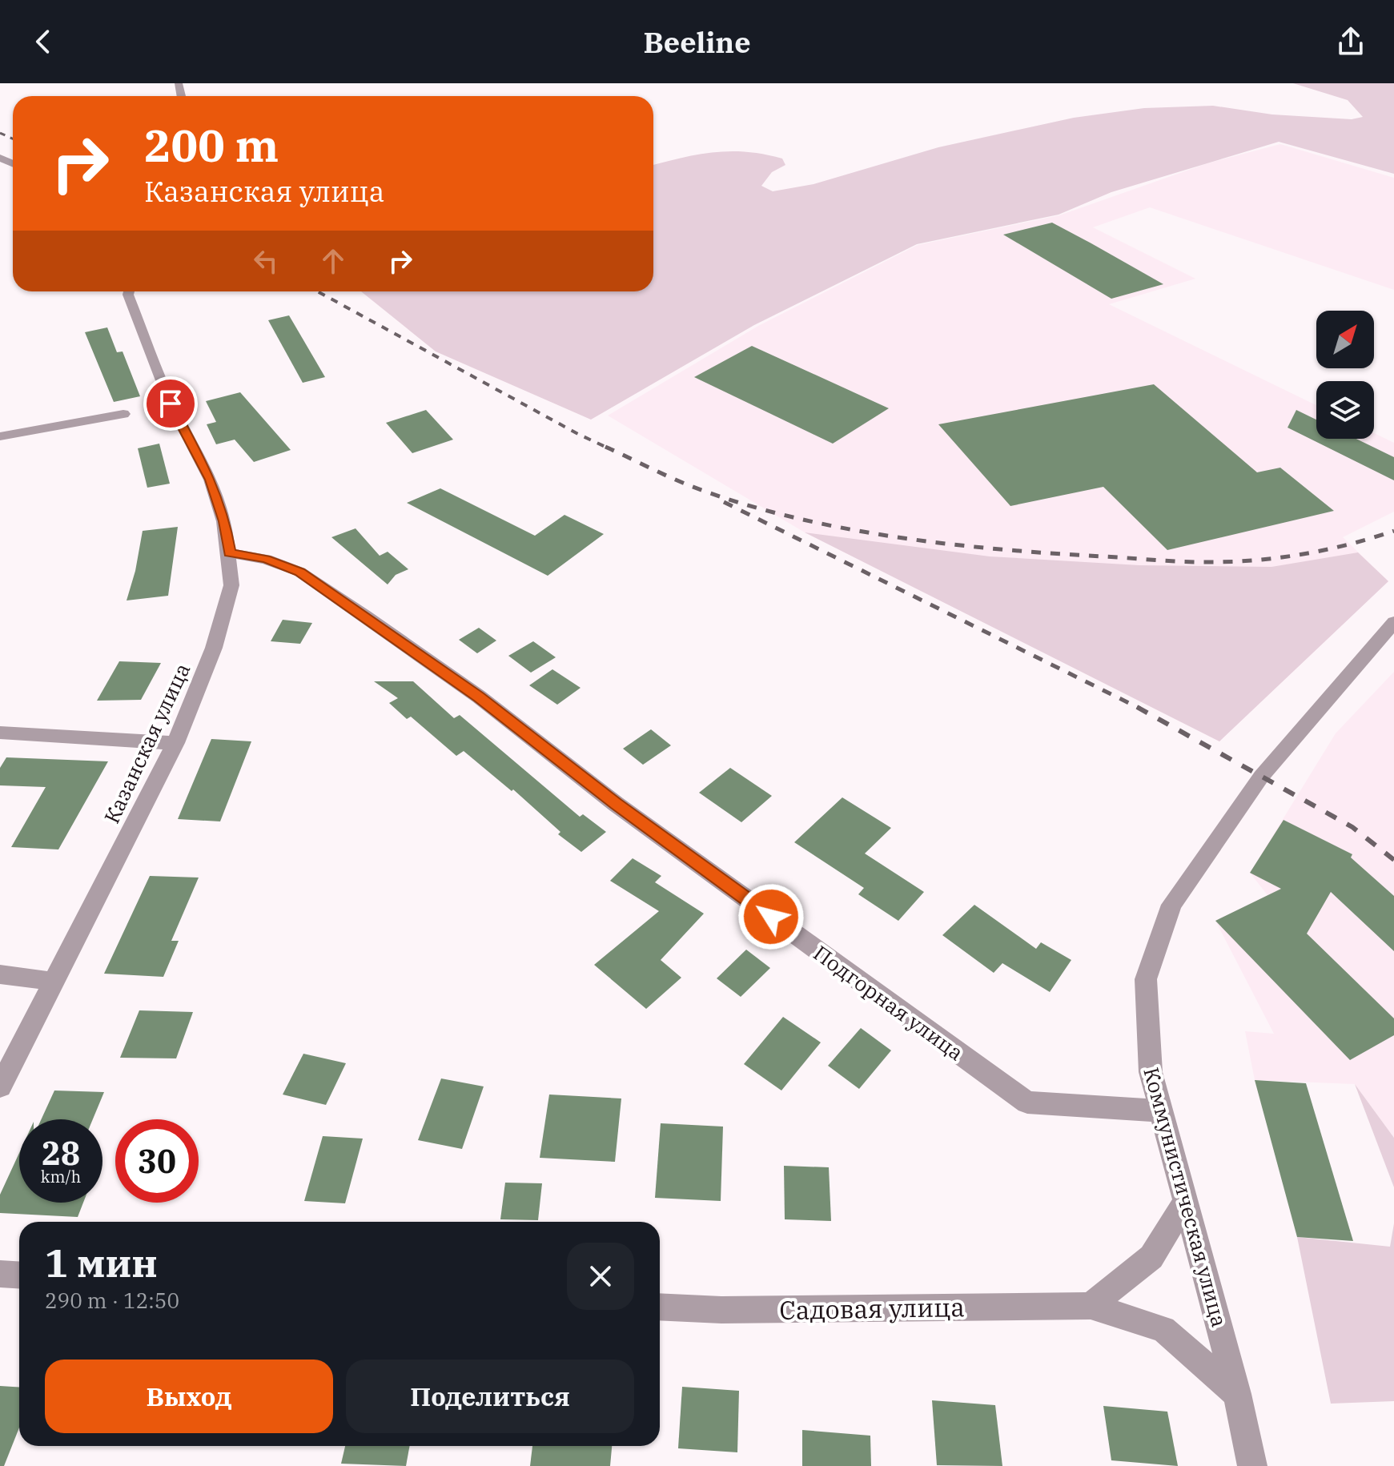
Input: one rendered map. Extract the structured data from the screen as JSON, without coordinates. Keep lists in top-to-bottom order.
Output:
{
  "streets": {
    "street": [
      "Казанская улица",
      "Подгорная улица",
      "Коммунистическая улица",
      "Садовая улица"
    ]
  },
  "crossings": [
    ["Казанская улица", "Подгорная улица"],
    ["Подгорная улица", "Коммунистическая улица"],
    ["Коммунистическая улица", "Садовая улица"]
  ],
  "north": "top right",
  "page": {
    "header": "Beeline",
    "turn": ["200 m", "Казанская улица"],
    "speed": "28 km/h",
    "limit": "30",
    "heading": ["1 мин", "290 m · 12:50"],
    "buttons": ["Выход", "Поделиться"]
  }
}
